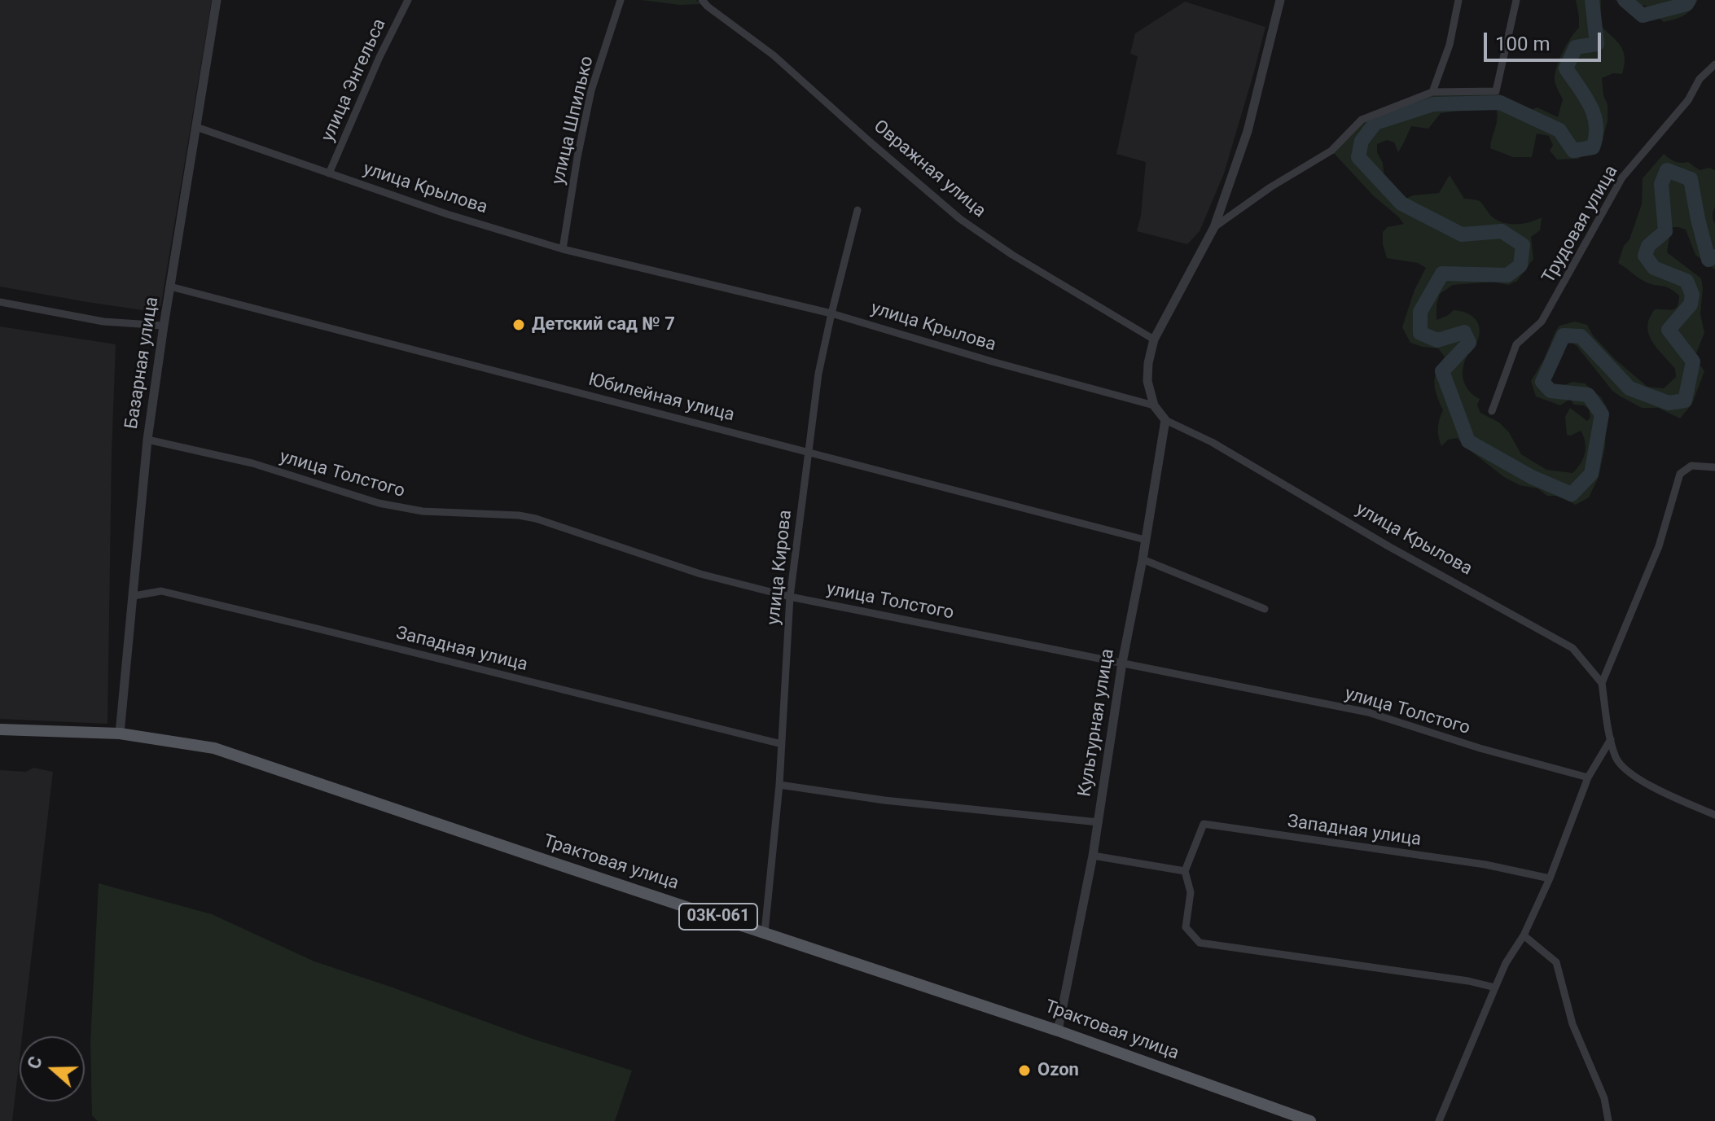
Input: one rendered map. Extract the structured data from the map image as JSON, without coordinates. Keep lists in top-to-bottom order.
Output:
{
  "streets": {
    "main road": ["Трактовая улица", "03К-061"],
    "street": [
      "улица Энгельса",
      "улица Шпилько",
      "Овражная улица",
      "улица Крылова",
      "Трудовая улица",
      "Базарная улица",
      "Юбилейная улица",
      "улица Толстого",
      "улица Кирова",
      "Западная улица",
      "Культурная улица"
    ]
  },
  "crossings": [
    ["улица Энгельса", "улица Крылова"],
    ["улица Шпилько", "улица Крылова"],
    ["улица Крылова", "Базарная улица"],
    ["улица Крылова", "улица Кирова"],
    ["улица Крылова", "Культурная улица"],
    ["Базарная улица", "Юбилейная улица"],
    ["Базарная улица", "улица Толстого"],
    ["Базарная улица", "Западная улица"],
    ["Базарная улица", "Трактовая улица"],
    ["Юбилейная улица", "улица Кирова"],
    ["Юбилейная улица", "Культурная улица"],
    ["улица Толстого", "улица Кирова"],
    ["улица Толстого", "Культурная улица"],
    ["улица Кирова", "Западная улица"],
    ["улица Кирова", "Трактовая улица"],
    ["Культурная улица", "Трактовая улица"]
  ],
  "places": ["Детский сад № 7", "Ozon"],
  "scale_bar": "100 m",
  "north": "left"
}
